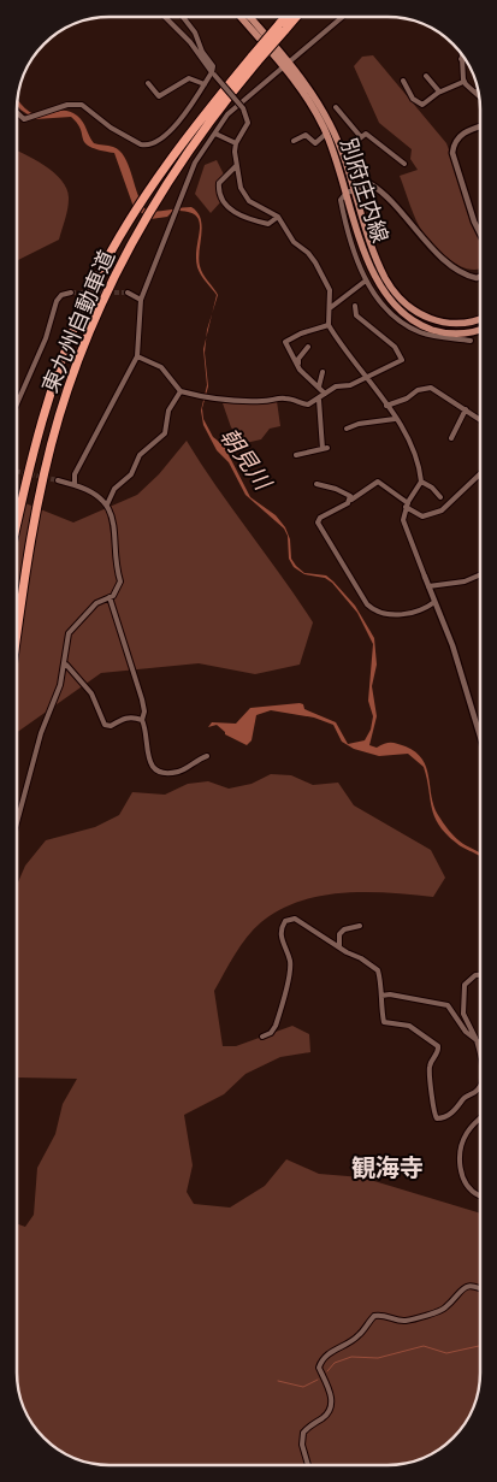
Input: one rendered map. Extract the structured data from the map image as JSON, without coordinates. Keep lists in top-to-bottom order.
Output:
{
  "streets": {
    "highway": ["東九州自動車道"],
    "main road": ["別府庄内線"]
  },
  "districts": ["観海寺"],
  "water": ["朝見川"]
}
